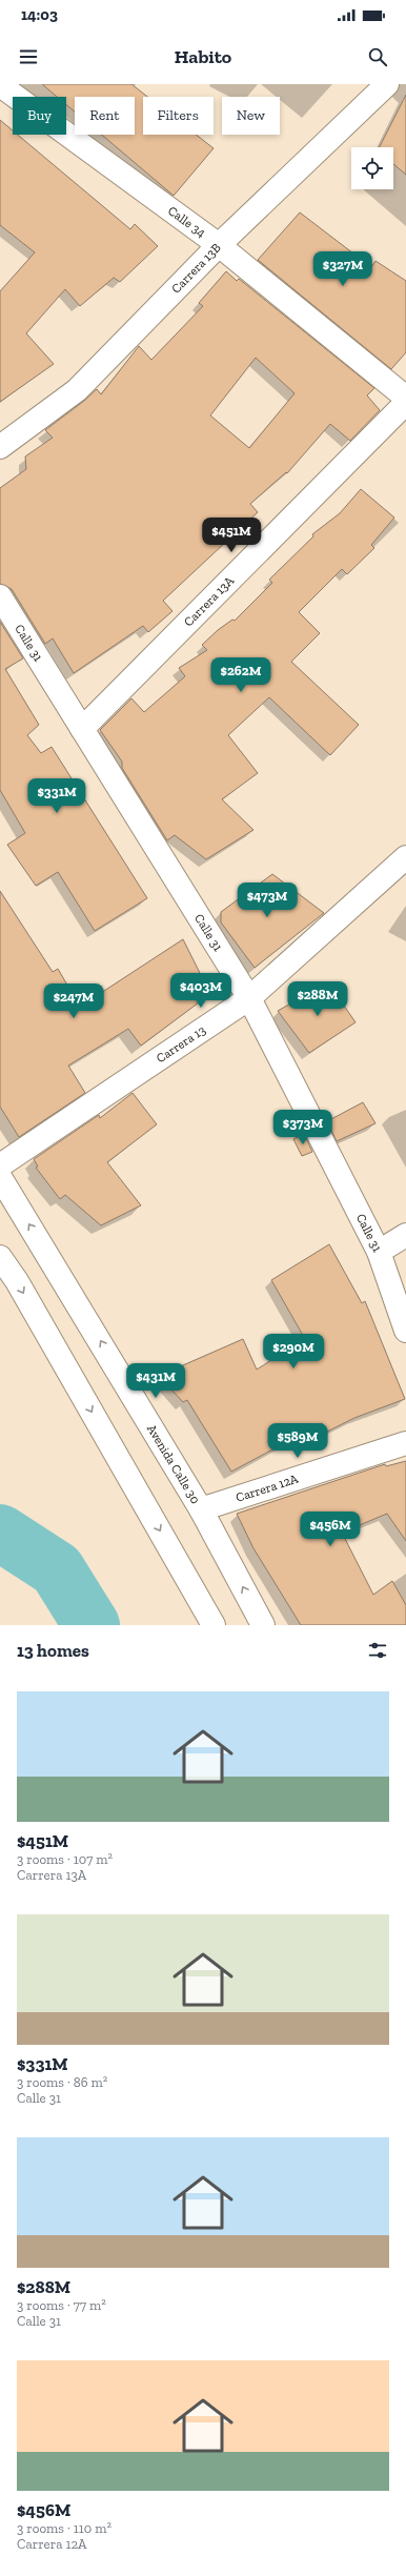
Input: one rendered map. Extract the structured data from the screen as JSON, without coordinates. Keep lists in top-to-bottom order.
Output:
{
  "streets": {
    "street": [
      "Calle 34",
      "Carrera 13B",
      "Carrera 13A",
      "Calle 31",
      "Carrera 13",
      "Avenida Calle 30",
      "Carrera 12A"
    ]
  },
  "crossings": [
    ["Calle 34", "Carrera 13B"],
    ["Carrera 13A", "Calle 31"],
    ["Calle 31", "Carrera 13"],
    ["Avenida Calle 30", "Carrera 12A"]
  ],
  "page": {
    "status": "14:03",
    "header": "Habito",
    "chip": [
      "Buy",
      "Rent",
      "Filters",
      "New"
    ],
    "price": [
      "$327M",
      "$451M",
      "$262M",
      "$331M",
      "$473M",
      "$403M",
      "$288M",
      "$247M",
      "$373M",
      "$290M",
      "$431M",
      "$589M",
      "$456M"
    ],
    "heading": "13 homes",
    "list": [
      {
        "name": "$451M",
        "note": "3 rooms · 107 m² · Carrera 13A"
      },
      {
        "name": "$331M",
        "note": "3 rooms · 86 m² · Calle 31"
      },
      {
        "name": "$288M",
        "note": "3 rooms · 77 m² · Calle 31"
      },
      {
        "name": "$456M",
        "note": "3 rooms · 110 m² · Carrera 12A"
      }
    ]
  }
}
